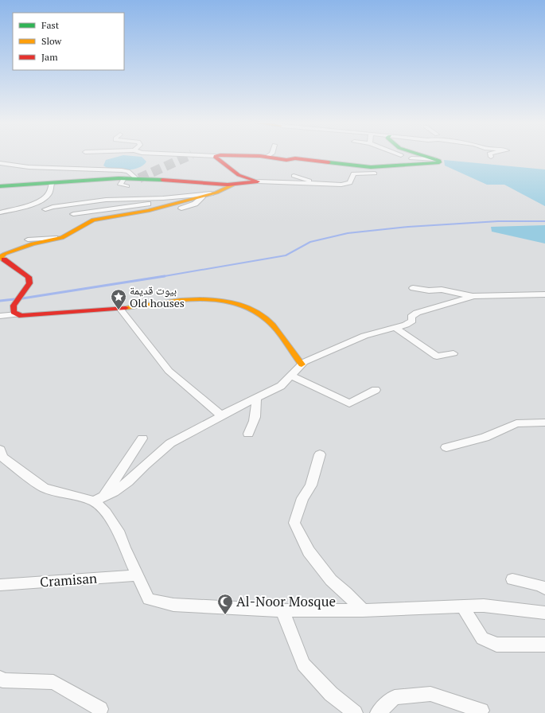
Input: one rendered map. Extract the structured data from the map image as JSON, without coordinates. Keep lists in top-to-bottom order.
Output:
{
  "streets": {
    "street": ["Cramisan"]
  },
  "places": {
    "place": ["بيوت قديمة Old houses"],
    "mosque": ["Al-Noor Mosque"]
  },
  "legend": ["Fast", "Slow", "Jam"]
}
